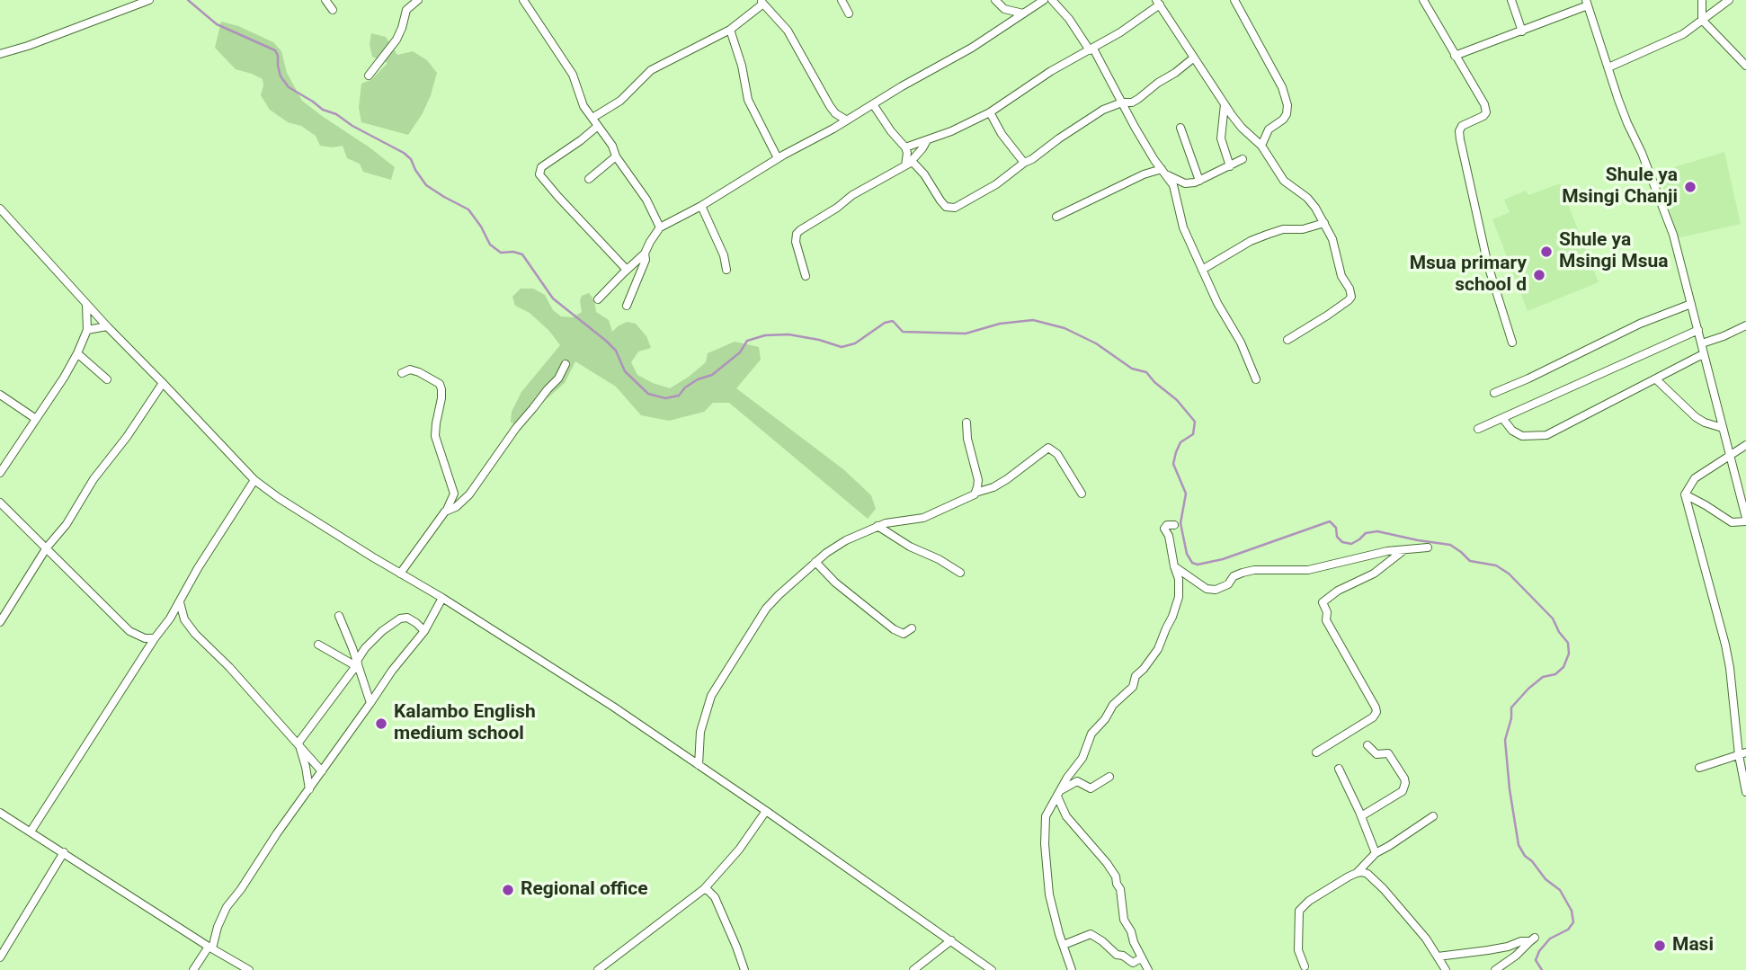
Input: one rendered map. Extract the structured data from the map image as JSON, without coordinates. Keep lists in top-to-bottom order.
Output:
{
  "places": [
    "Shule ya Msingi Chanji",
    "Shule ya Msingi Msua",
    "Msua primary school d",
    "Kalambo English medium school",
    "Regional office",
    "Masi"
  ]
}
